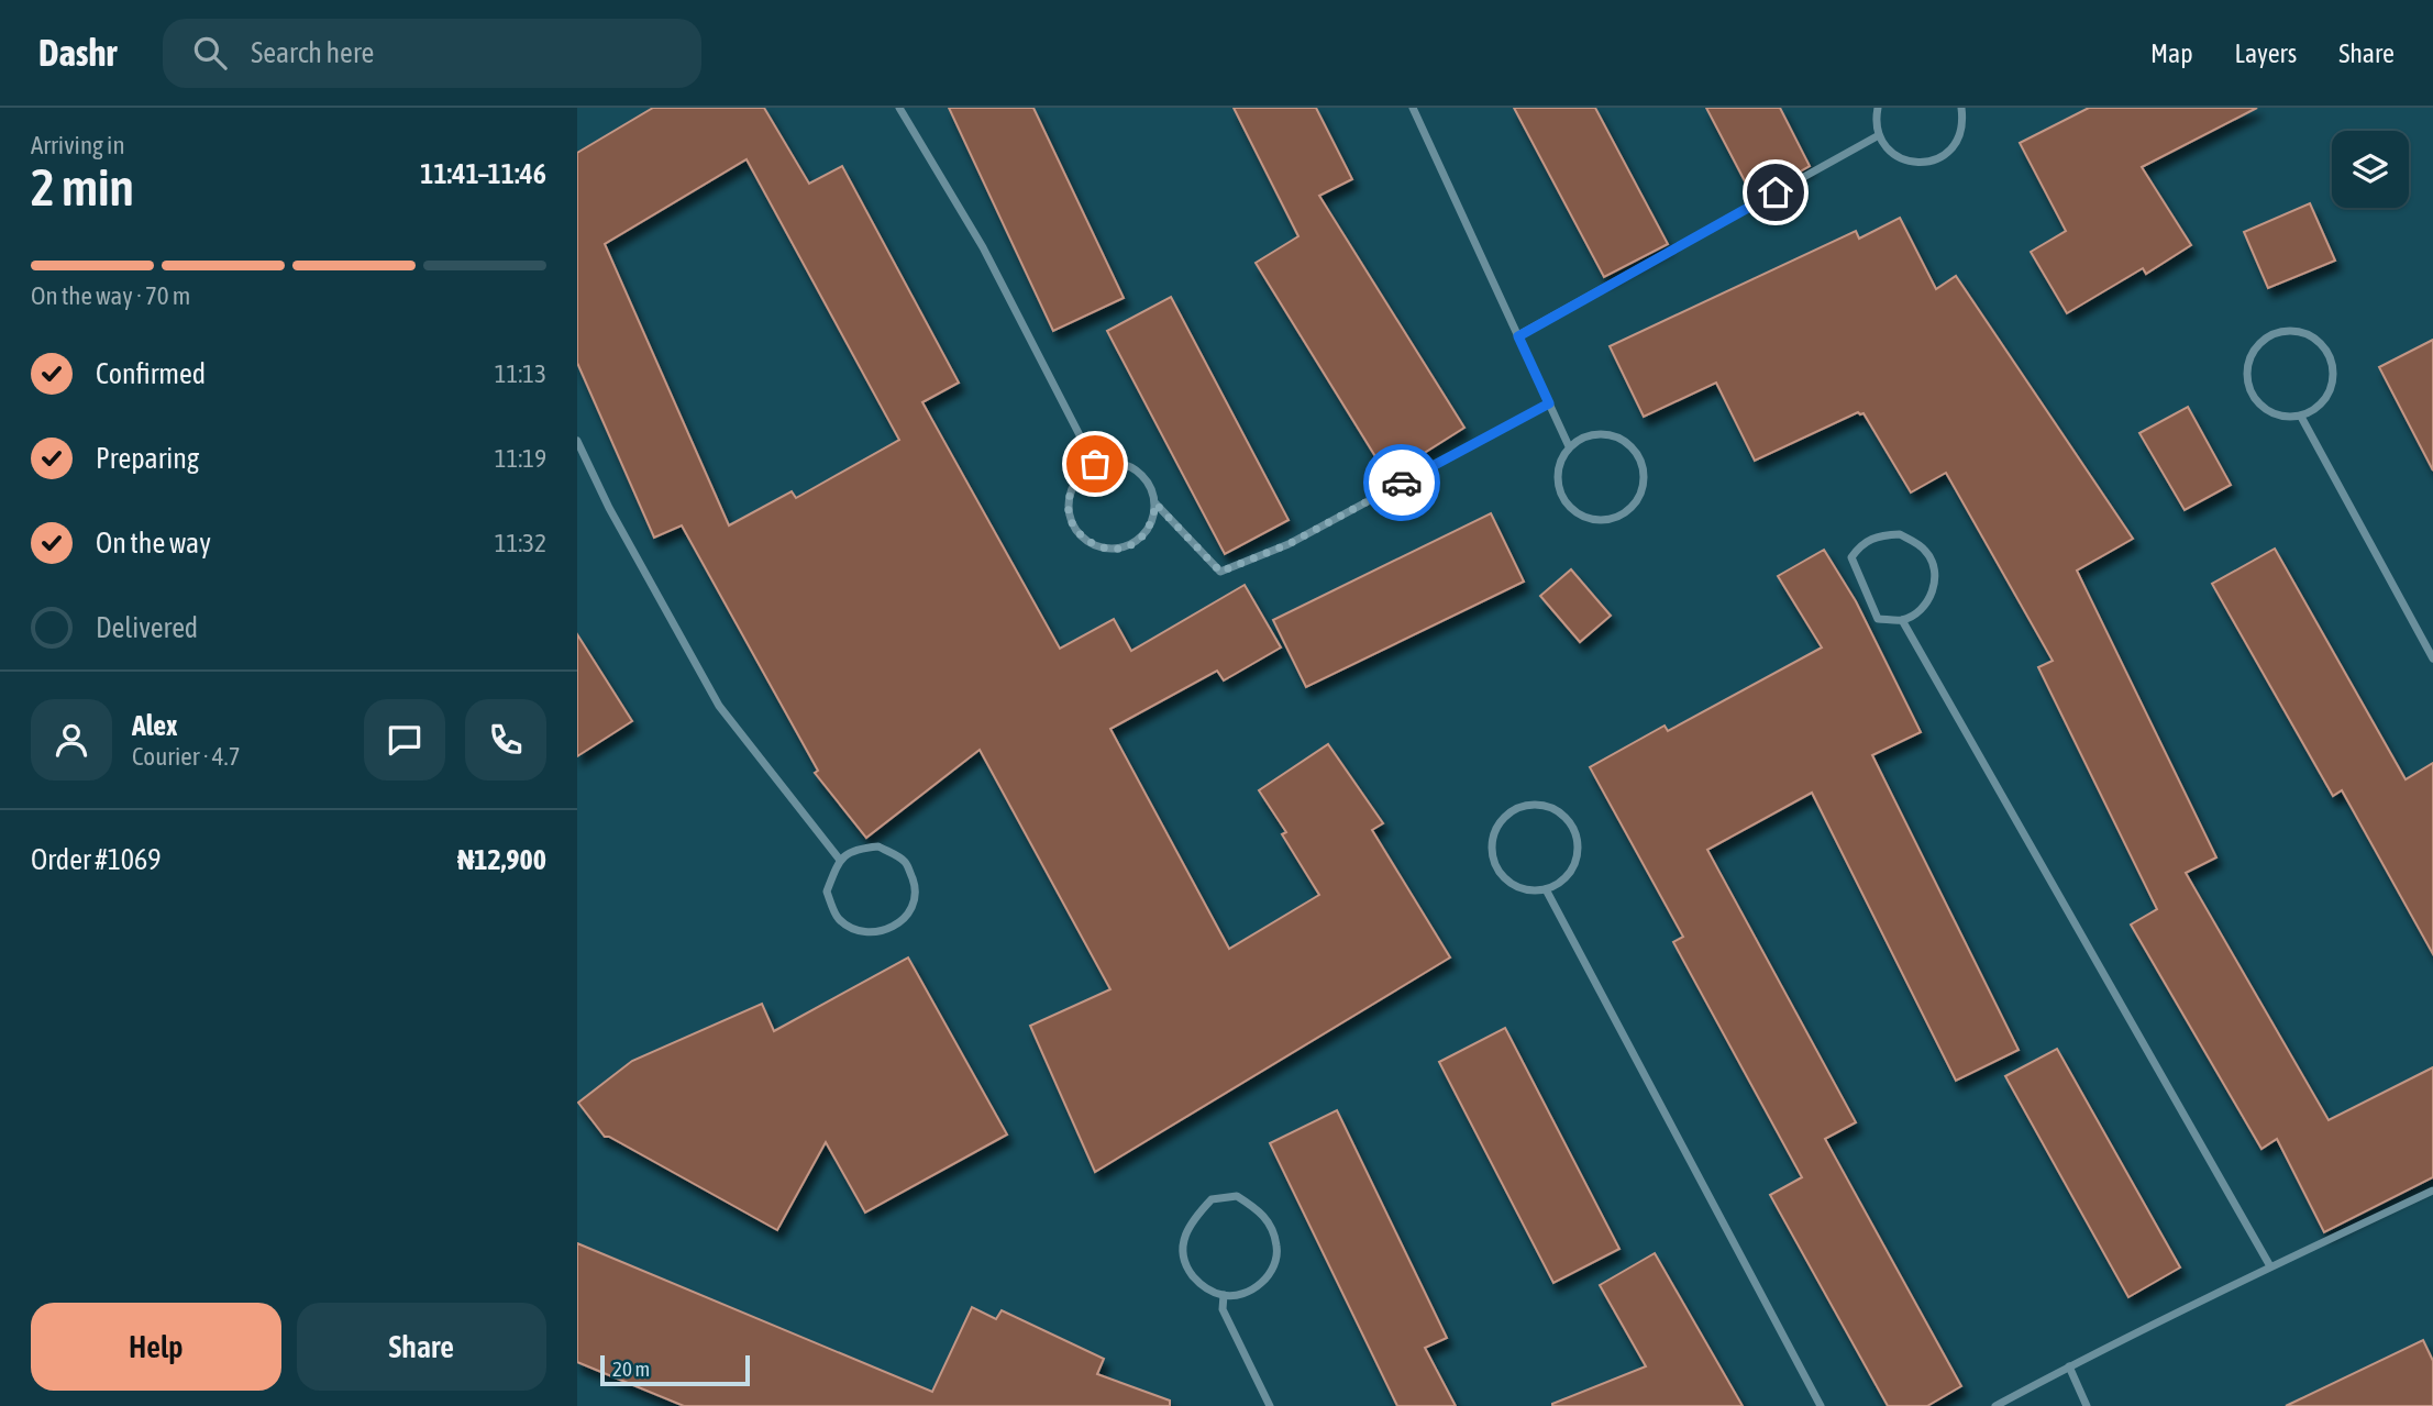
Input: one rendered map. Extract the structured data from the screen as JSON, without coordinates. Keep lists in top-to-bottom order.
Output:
{
  "scale_bar": "20 m",
  "page": {
    "header": "Dashr",
    "search": "Search here",
    "nav": ["Map", "Layers", "Share"],
    "heading": ["2 min", "Arriving in", "11:41–11:46"],
    "panel": [
      "Alex",
      "Courier · 4.7",
      "Order #1069",
      "₦12,900"
    ],
    "bar": "On the way · 70 m",
    "list": [
      ["Confirmed", "11:13"],
      ["Preparing", "11:19"],
      ["On the way", "11:32"],
      "Delivered"
    ],
    "buttons": ["Help", "Share"],
    "scale": "20 m"
  }
}
